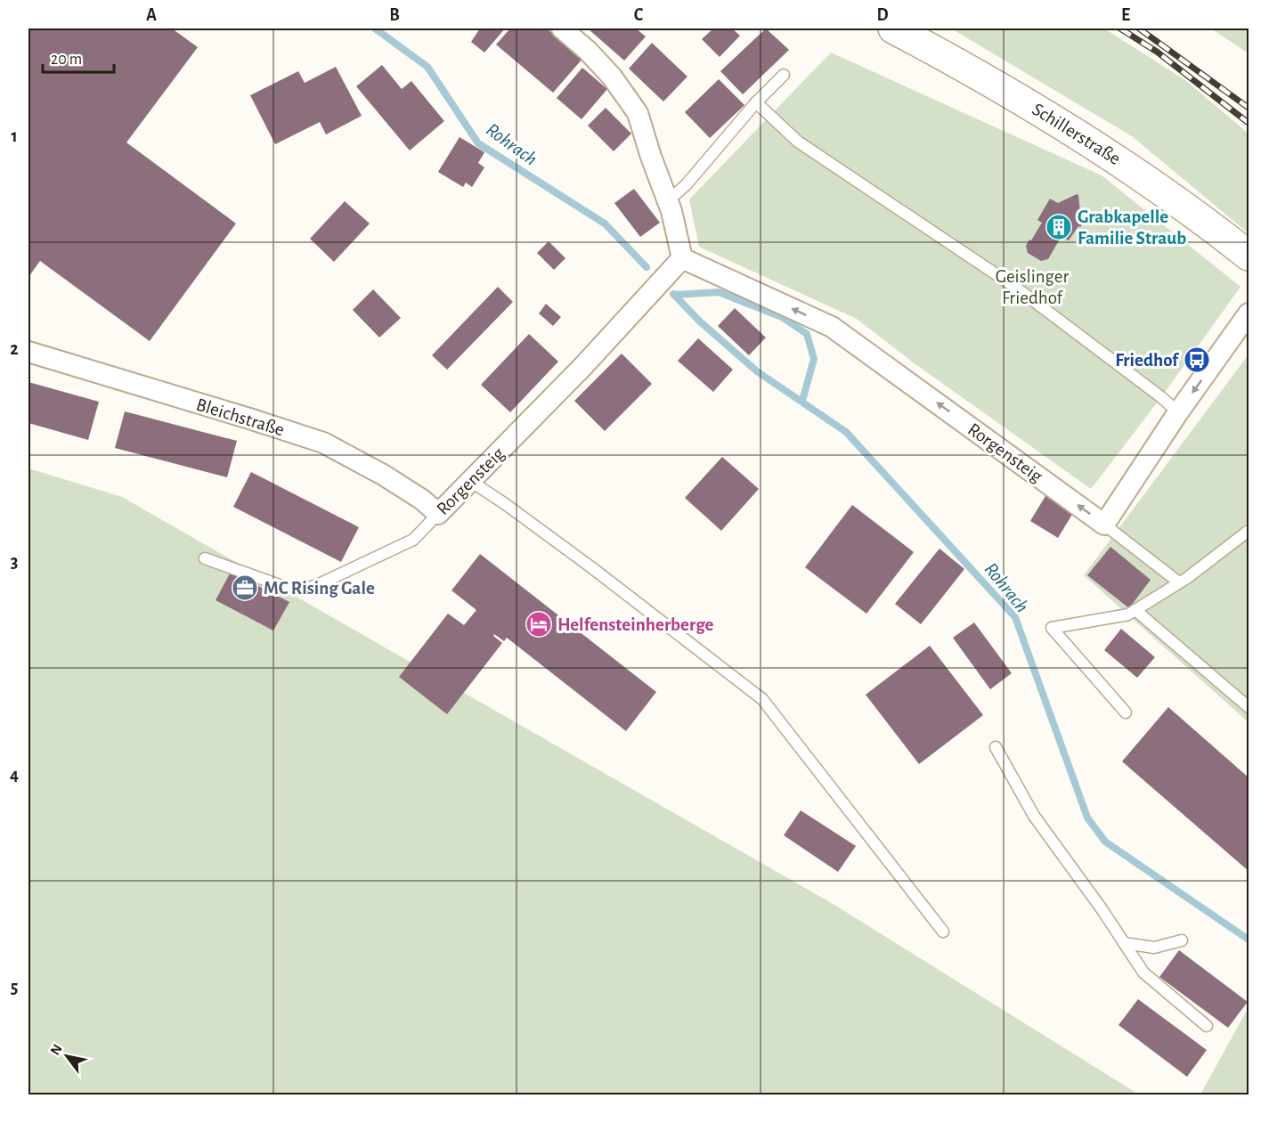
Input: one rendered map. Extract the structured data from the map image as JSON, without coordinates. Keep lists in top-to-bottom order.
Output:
{
  "streets": {
    "main road": ["Schillerstraße"],
    "street": ["Bleichstraße", "Rorgensteig"]
  },
  "crossings": [
    ["Bleichstraße", "Rorgensteig"]
  ],
  "one_way": ["Rorgensteig"],
  "water": ["Rohrach"],
  "parks": ["Geislinger Friedhof"],
  "places": {
    "building": ["Grabkapelle Familie Straub"],
    "bus stop": ["Friedhof"],
    "office": ["MC Rising Gale"],
    "hotel": ["Helfensteinherberge"]
  },
  "scale_bar": "20 m",
  "north": "top left",
  "grid": {
    "columns": [
      "A",
      "B",
      "C",
      "D",
      "E"
    ],
    "rows": [
      "1",
      "2",
      "3",
      "4",
      "5"
    ]
  }
}
